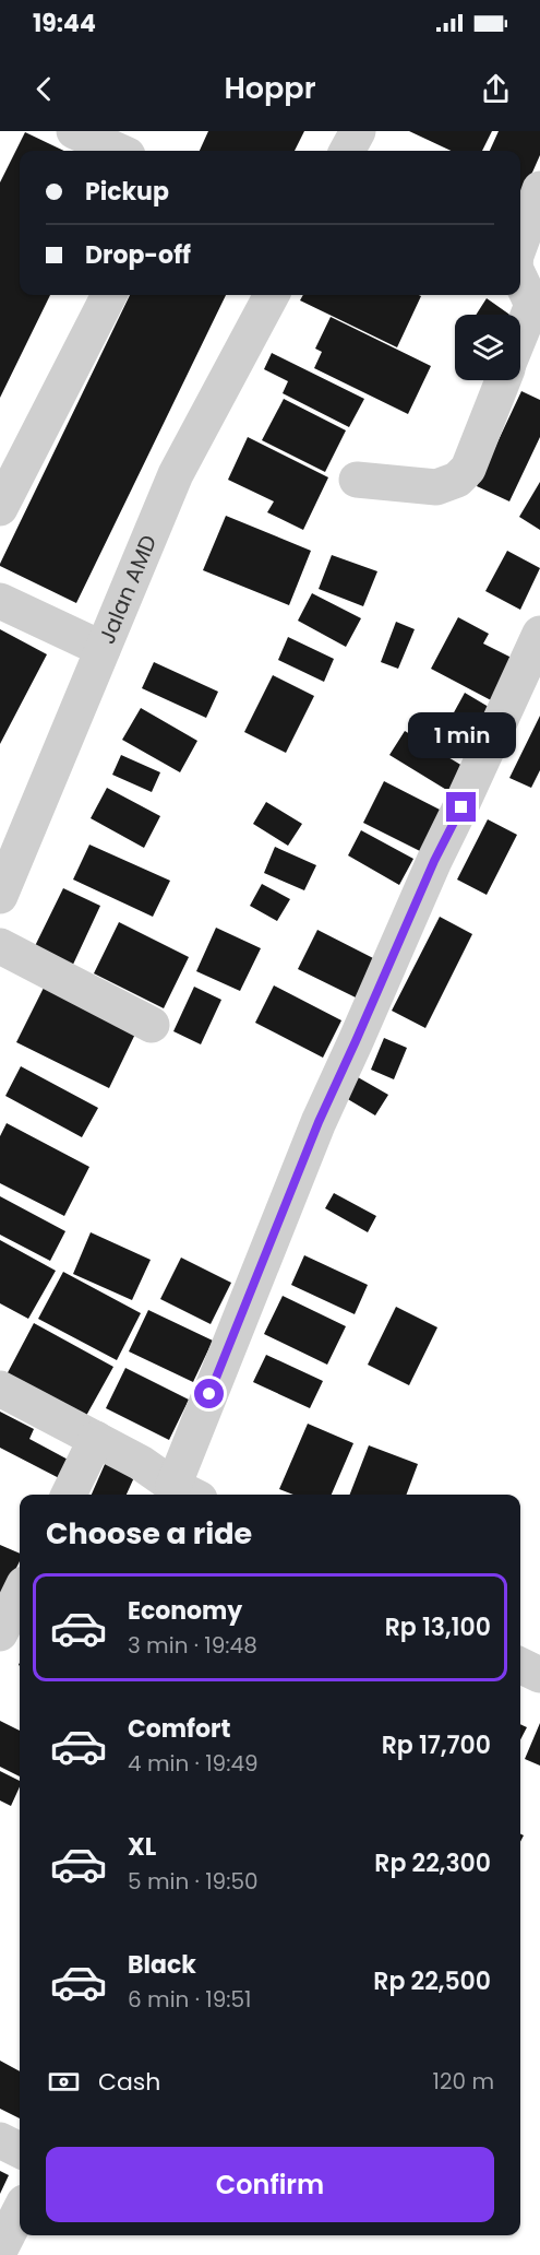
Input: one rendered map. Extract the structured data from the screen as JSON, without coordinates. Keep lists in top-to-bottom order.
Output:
{
  "streets": {
    "street": ["Jalan AMD"]
  },
  "page": {
    "status": "19:44",
    "header": "Hoppr",
    "banner": ["Pickup", "Drop-off"],
    "bubble": "1 min",
    "heading": "Choose a ride",
    "list": [
      {
        "name": "Economy",
        "note": "3 min · 19:48",
        "value": "Rp 13,100"
      },
      {
        "name": "Comfort",
        "note": "4 min · 19:49",
        "value": "Rp 17,700"
      },
      {
        "name": "XL",
        "note": "5 min · 19:50",
        "value": "Rp 22,300"
      },
      {
        "name": "Black",
        "note": "6 min · 19:51",
        "value": "Rp 22,500"
      }
    ],
    "pay": ["Cash", "120 m"],
    "buttons": "Confirm"
  }
}
